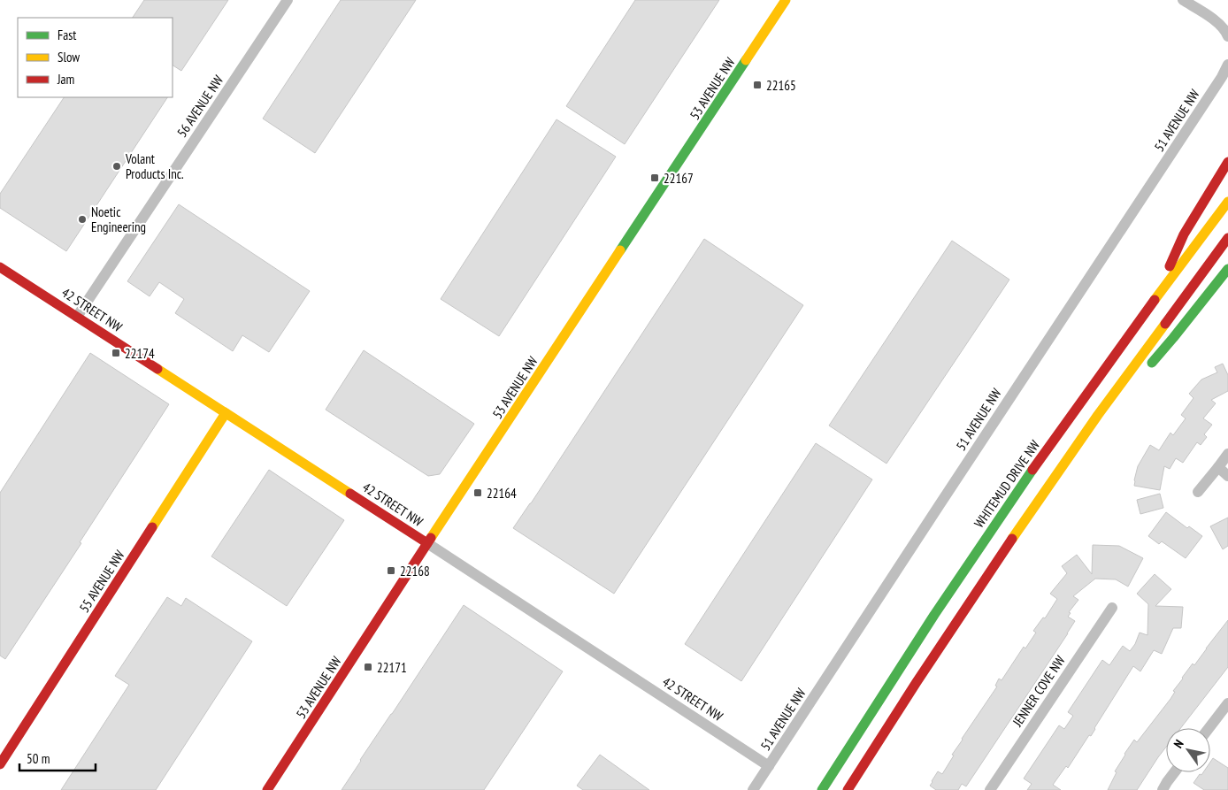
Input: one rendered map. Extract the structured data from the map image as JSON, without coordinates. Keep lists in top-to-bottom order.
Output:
{
  "streets": {
    "main road": [
      "53 AVENUE NW",
      "42 STREET NW",
      "WHITEMUD DRIVE NW",
      "55 AVENUE NW"
    ],
    "street": ["56 AVENUE NW", "51 AVENUE NW", "JENNER COVE NW"]
  },
  "crossings": [
    ["53 AVENUE NW", "42 STREET NW"],
    ["56 AVENUE NW", "42 STREET NW"],
    ["51 AVENUE NW", "42 STREET NW"],
    ["42 STREET NW", "55 AVENUE NW"]
  ],
  "places": {
    "transit": [
      "22165",
      "22167",
      "22174",
      "22164",
      "22168",
      "22171"
    ],
    "other": ["Volant Products Inc.", "Noetic Engineering"]
  },
  "legend": ["Fast", "Slow", "Jam"],
  "scale_bar": "50 m",
  "north": "top left"
}
